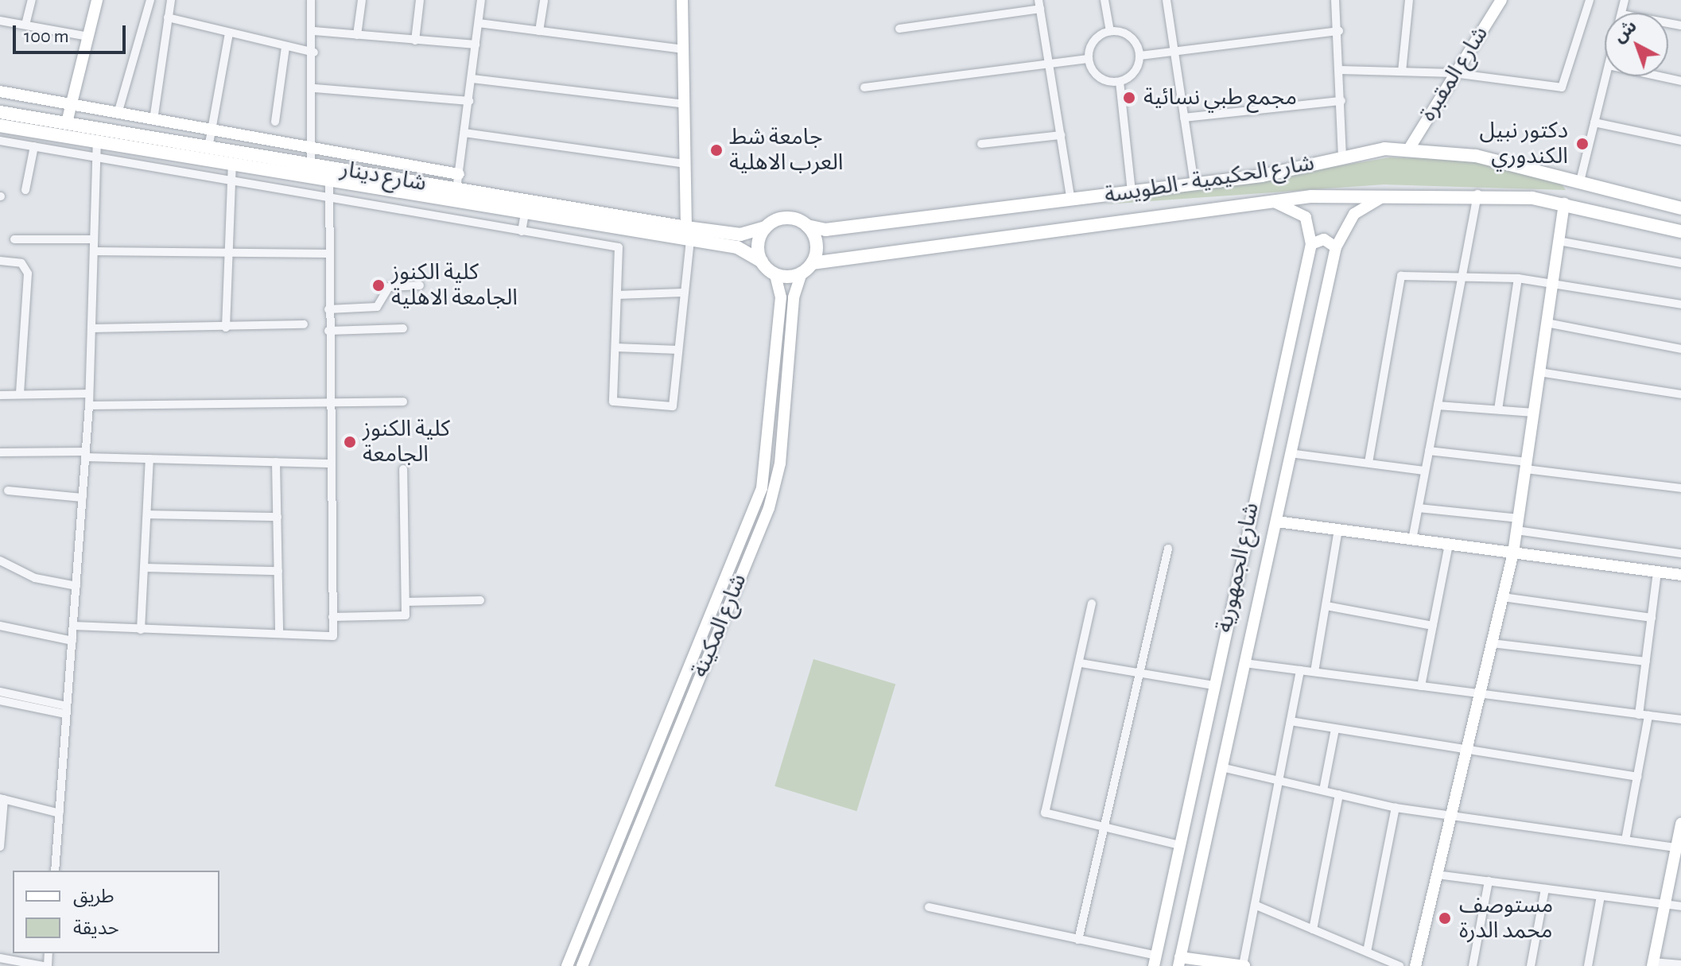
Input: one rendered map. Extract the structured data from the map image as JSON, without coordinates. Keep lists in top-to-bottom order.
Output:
{
  "streets": {
    "main road": [
      "شارع المقبرة",
      "شارع دينار",
      "شارع الحكيمية - الطويسة",
      "شارع الجمهورية",
      "شارع المكينة"
    ]
  },
  "crossings": [
    ["شارع المقبرة", "شارع الحكيمية - الطويسة"],
    ["شارع دينار", "شارع الحكيمية - الطويسة"],
    ["شارع دينار", "شارع المكينة"],
    ["شارع الحكيمية - الطويسة", "شارع الجمهورية"],
    ["شارع الحكيمية - الطويسة", "شارع المكينة"]
  ],
  "places": [
    "مجمع طبي نسائية",
    "دكتور نبيل الكندوري",
    "جامعة شط العرب الاهلية",
    "كلية الكنوز الجامعة الاهلية",
    "كلية الكنوز الجامعة",
    "مستوصف محمد الدرة"
  ],
  "legend": ["طريق", "حديقة"],
  "scale_bar": "100 m",
  "north": "top left"
}
